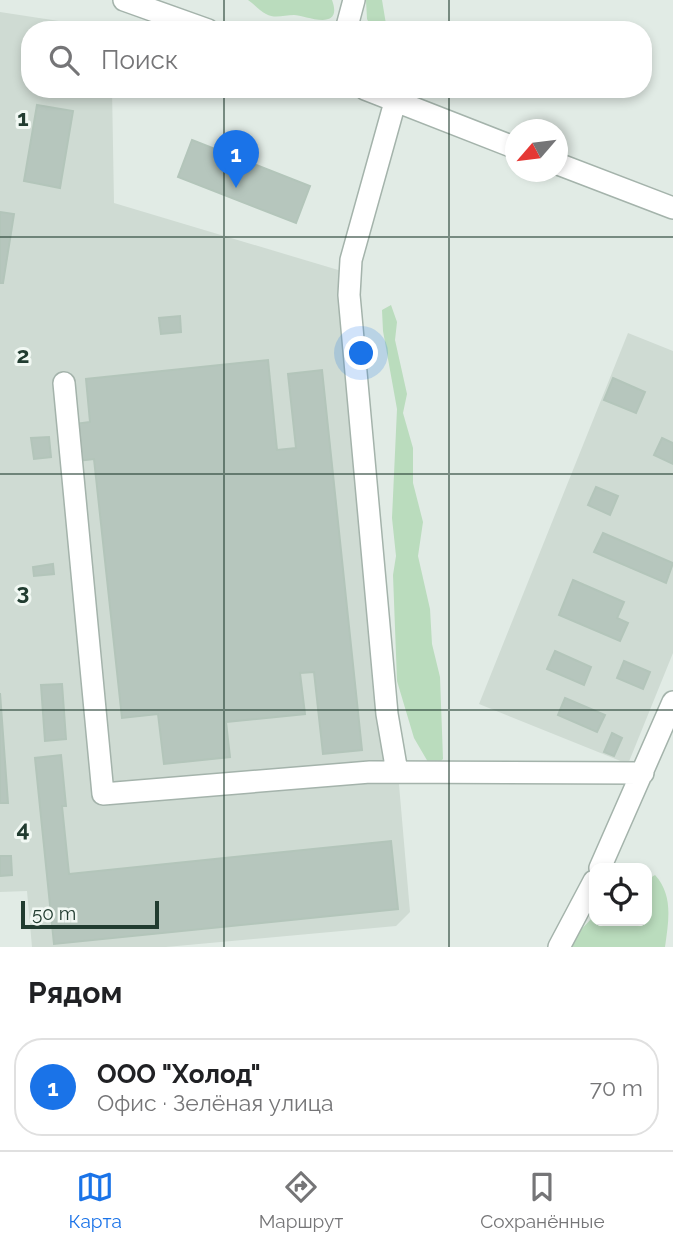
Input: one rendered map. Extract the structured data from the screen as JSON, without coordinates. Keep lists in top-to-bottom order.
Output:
{
  "scale_bar": "50 m",
  "north": "bottom left",
  "page": {
    "search": "Поиск",
    "pins": "1",
    "scale": "50 m",
    "heading": "Рядом",
    "list": [
      {
        "mark": "1",
        "name": "ООО \"Холод\"",
        "note": "Офис · Зелёная улица",
        "value": "70 m"
      }
    ],
    "nav": ["Карта", "Маршрут", "Сохранённые"]
  },
  "grid": {
    "rows": [
      "1",
      "2",
      "3",
      "4"
    ]
  }
}
